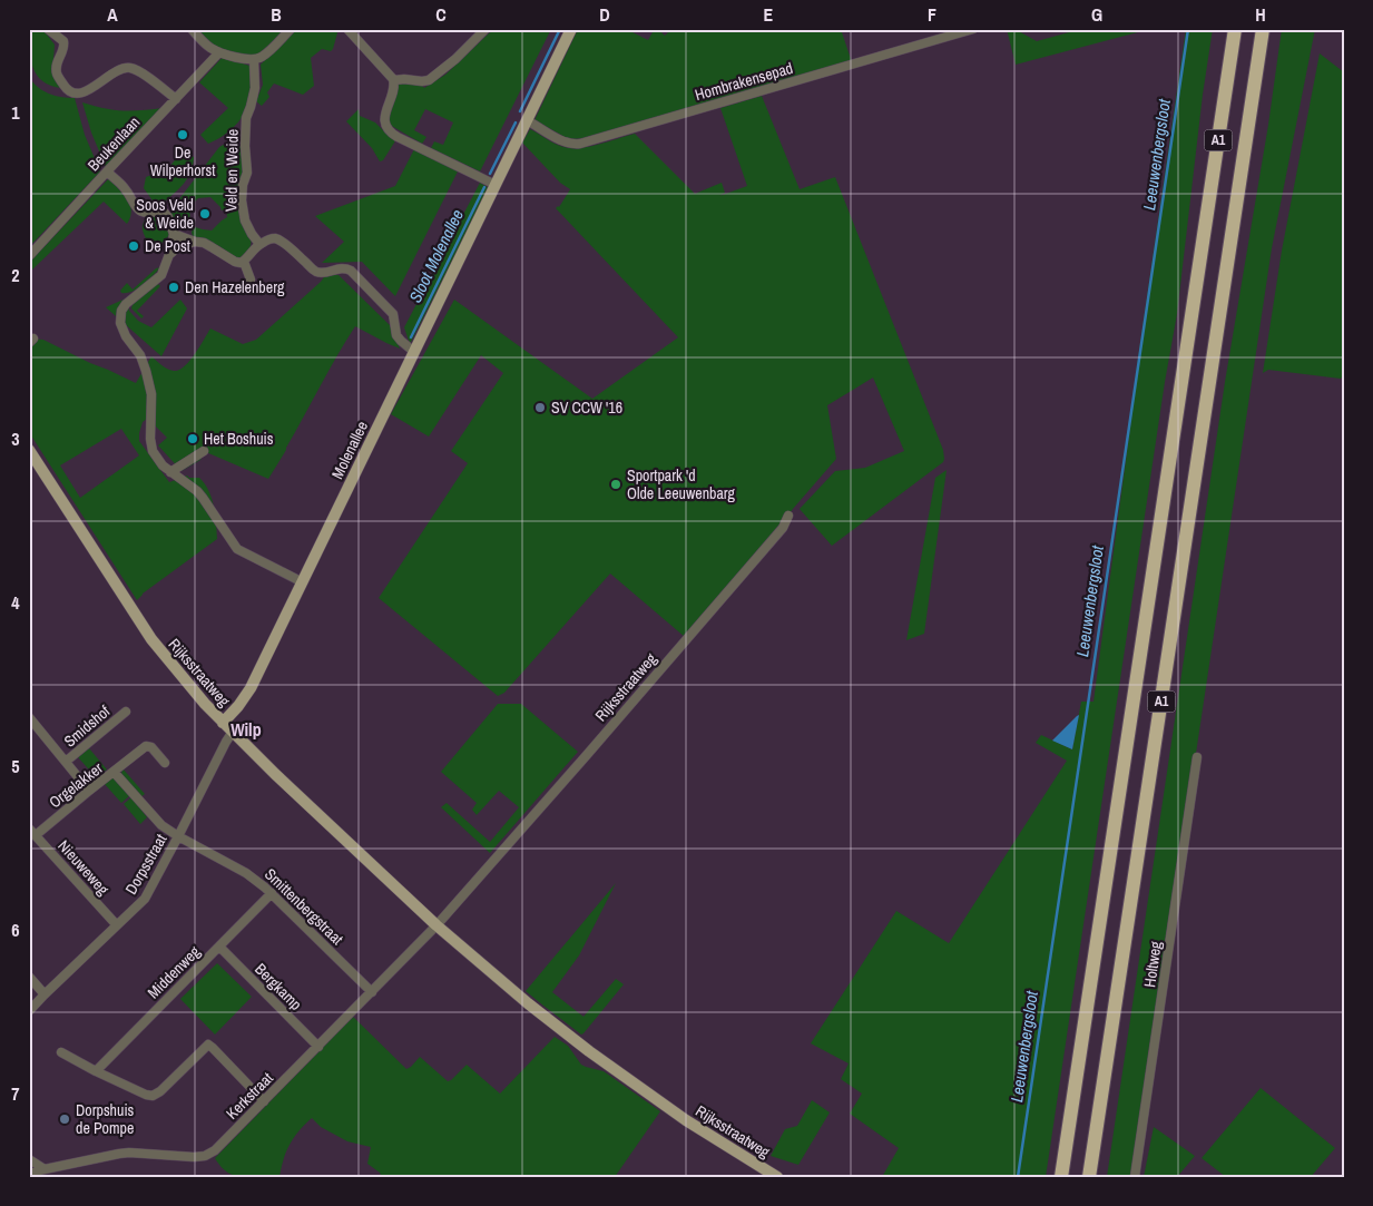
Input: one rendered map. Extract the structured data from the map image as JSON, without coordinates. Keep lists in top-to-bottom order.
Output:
{
  "streets": {
    "highway": ["A1"],
    "main road": ["Molenallee", "Rijksstraatweg"],
    "street": [
      "Hombrakensepad",
      "Beukenlaan",
      "Veld en Weide",
      "Smidshof",
      "Orgelakker",
      "Dorpsstraat",
      "Nieuweweg",
      "Smittenbergstraat",
      "Holtweg",
      "Middenweg",
      "Bergkamp",
      "Kerkstraat"
    ]
  },
  "crossings": [
    ["Hombrakensepad", "Molenallee"],
    ["Molenallee", "Rijksstraatweg"],
    ["Rijksstraatweg", "Dorpsstraat"],
    ["Rijksstraatweg", "Kerkstraat"],
    ["Orgelakker", "Dorpsstraat"],
    ["Orgelakker", "Nieuweweg"],
    ["Orgelakker", "Smittenbergstraat"],
    ["Dorpsstraat", "Nieuweweg"],
    ["Dorpsstraat", "Smittenbergstraat"],
    ["Smittenbergstraat", "Middenweg"],
    ["Smittenbergstraat", "Kerkstraat"],
    ["Middenweg", "Bergkamp"],
    ["Bergkamp", "Kerkstraat"]
  ],
  "districts": ["Wilp"],
  "water": ["Leeuwenbergsloot", "Sloot Molenallee"],
  "places": [
    "De Wilperhorst",
    "Soos Veld & Weide",
    "De Post",
    "Den Hazelenberg",
    "SV CCW '16",
    "Het Boshuis",
    "Sportpark 'd Olde Leeuwenbarg",
    "Dorpshuis de Pompe"
  ],
  "grid": {
    "columns": [
      "A",
      "B",
      "C",
      "D",
      "E",
      "F",
      "G",
      "H"
    ],
    "rows": [
      "1",
      "2",
      "3",
      "4",
      "5",
      "6",
      "7"
    ]
  }
}
